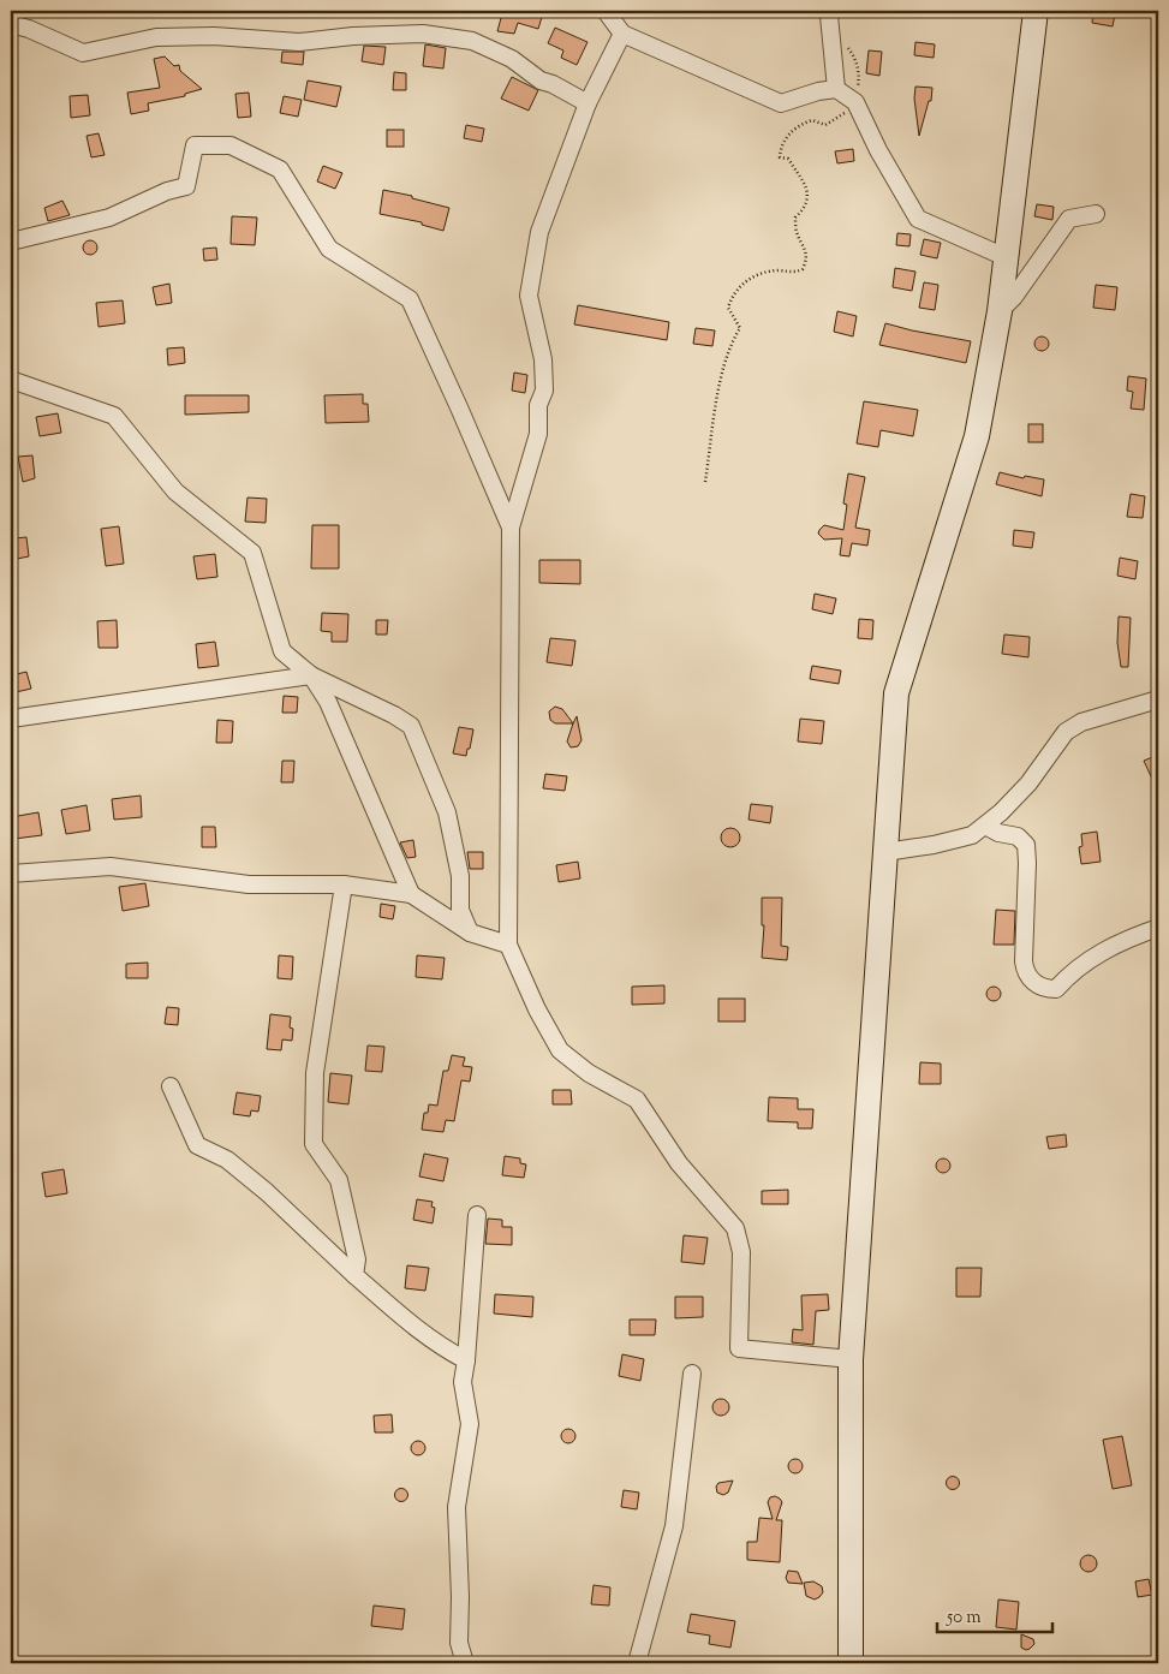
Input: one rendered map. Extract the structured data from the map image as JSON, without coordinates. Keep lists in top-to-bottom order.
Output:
{
  "scale_bar": "50 m"
}
